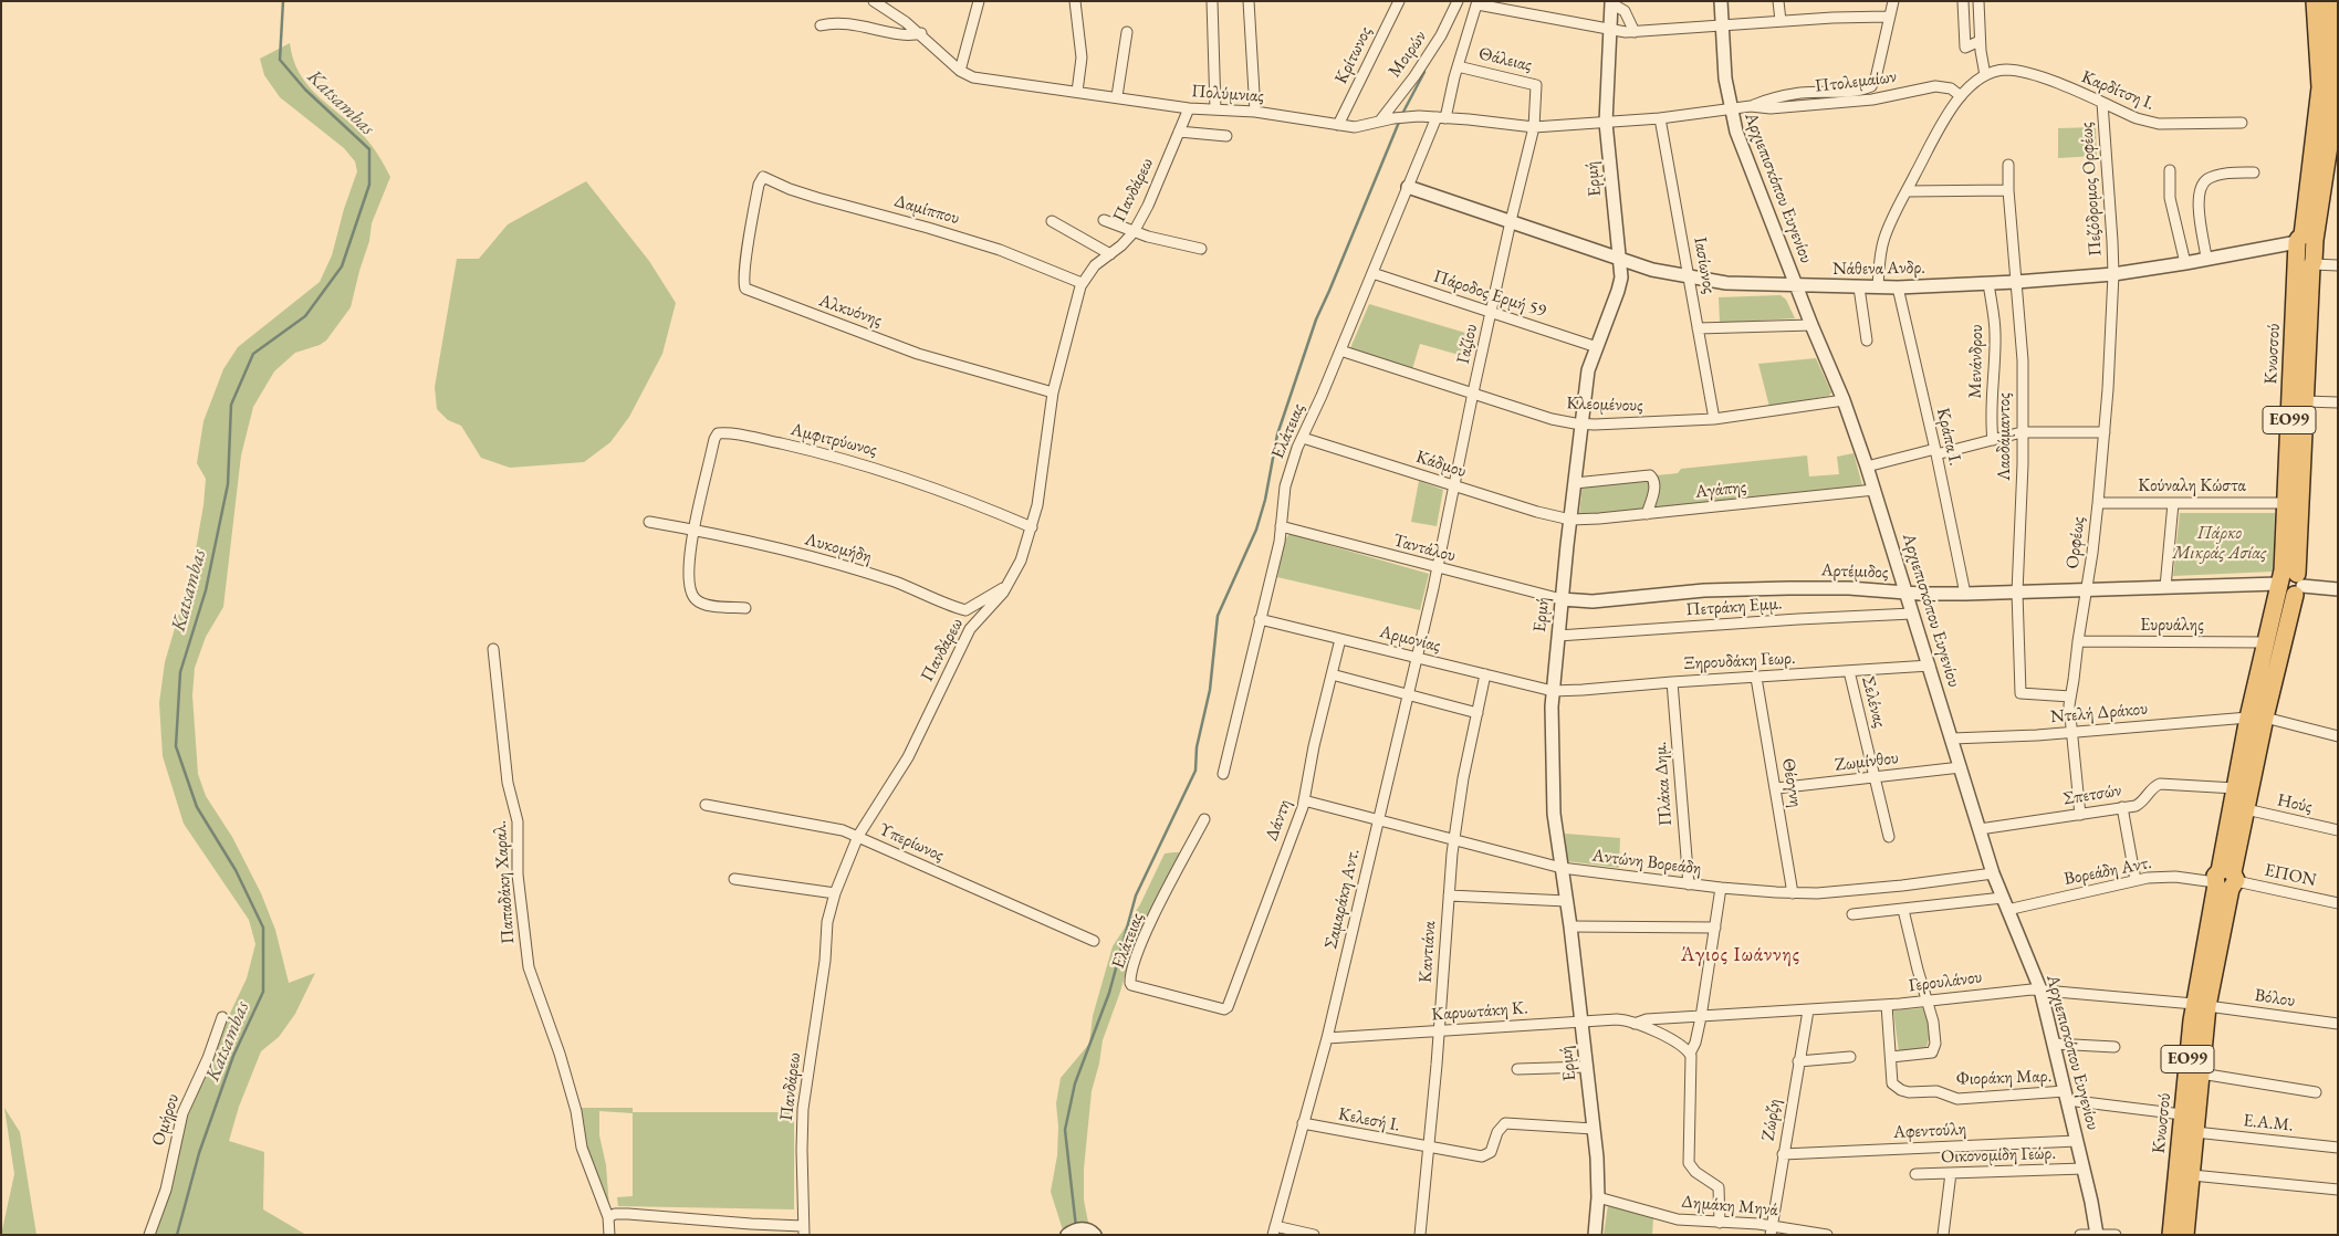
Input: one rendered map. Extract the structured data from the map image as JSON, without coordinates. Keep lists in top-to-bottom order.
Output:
{
  "streets": {
    "main road": ["Κνωσσού", "ΕΟ99"],
    "street": [
      "Μοιρών",
      "Κρίτωνος",
      "Θάλειας",
      "Πτολεμαίων",
      "Καρδίτση Ι.",
      "Πολύμνιας",
      "Ερμή",
      "Αρχιεπισκόπου Ευγενίου",
      "Πεζόδρομος Ορφέως",
      "Πανδάρεω",
      "Δαμίππου",
      "Ιασίωνος",
      "Νάθενα Ανδρ.",
      "Πάροδος Ερμή 59",
      "Αλκυόνης",
      "Γαζίου",
      "Μενάνδρου",
      "Κλεομένους",
      "Ελάτειας",
      "Κράπα Ι.",
      "Λαοδάμαντος",
      "Αμφιτρύωνος",
      "Κάδμου",
      "Κούναλη Κώστα",
      "Αγάπης",
      "Ορφέως",
      "Λυκομήδη",
      "Ταντάλου",
      "Αρτέμιδος",
      "Πετράκη Εμμ.",
      "Ευρυάλης",
      "Αρμονίας",
      "Ξηρουδάκη Γεωρ.",
      "Σελένας",
      "Ντελή Δράκου",
      "Ζωμίνθου",
      "Θέογνη",
      "Πλάκα Δημ.",
      "Σπετσών",
      "Ηούς",
      "Δάντη",
      "Υπερίωνος",
      "Αντώνη Βορεάδη",
      "Βορεάδη Αντ.",
      "ΕΠΟΝ",
      "Παπαδάκη Χαραλ.",
      "Σαμαράκη Αντ.",
      "Καντιάνα",
      "Γερουλάνου",
      "Βόλου",
      "Καρυωτάκη Κ.",
      "Φιοράκη Μαρ.",
      "Ομήρου",
      "Κελεσή Ι.",
      "Ζώρζη",
      "Ε.Α.Μ.",
      "Αφεντούλη",
      "Οικονομίδη Γεώρ.",
      "Δημάκη Μηνά"
    ]
  },
  "crossings": [
    ["Μοιρών", "Πολύμνιας"],
    ["Κρίτωνος", "Πολύμνιας"],
    ["Θάλειας", "Πολύμνιας"],
    ["Θάλειας", "Γαζίου"],
    ["Θάλειας", "Ελάτειας"],
    ["Πτολεμαίων", "Πολύμνιας"],
    ["Πτολεμαίων", "Ερμή"],
    ["Πτολεμαίων", "Αρχιεπισκόπου Ευγενίου"],
    ["Πτολεμαίων", "Ιασίωνος"],
    ["Καρδίτση Ι.", "Πεζόδρομος Ορφέως"],
    ["Πολύμνιας", "Ερμή"],
    ["Πολύμνιας", "Πανδάρεω"],
    ["Πολύμνιας", "Γαζίου"],
    ["Πολύμνιας", "Ελάτειας"],
    ["Ερμή", "Νάθενα Ανδρ."],
    ["Ερμή", "Πάροδος Ερμή 59"],
    ["Ερμή", "Κλεομένους"],
    ["Ερμή", "Κάδμου"],
    ["Ερμή", "Αγάπης"],
    ["Ερμή", "Ταντάλου"],
    ["Ερμή", "Αρτέμιδος"],
    ["Ερμή", "Πετράκη Εμμ."],
    ["Ερμή", "Αρμονίας"],
    ["Ερμή", "Ξηρουδάκη Γεωρ."],
    ["Ερμή", "Αντώνη Βορεάδη"],
    ["Ερμή", "Καρυωτάκη Κ."],
    ["Ερμή", "Κελεσή Ι."],
    ["Ερμή", "Δημάκη Μηνά"],
    ["Αρχιεπισκόπου Ευγενίου", "Νάθενα Ανδρ."],
    ["Αρχιεπισκόπου Ευγενίου", "Κλεομένους"],
    ["Αρχιεπισκόπου Ευγενίου", "Αγάπης"],
    ["Αρχιεπισκόπου Ευγενίου", "Αρτέμιδος"],
    ["Αρχιεπισκόπου Ευγενίου", "Πετράκη Εμμ."],
    ["Αρχιεπισκόπου Ευγενίου", "Ξηρουδάκη Γεωρ."],
    ["Αρχιεπισκόπου Ευγενίου", "Ντελή Δράκου"],
    ["Αρχιεπισκόπου Ευγενίου", "Ζωμίνθου"],
    ["Αρχιεπισκόπου Ευγενίου", "Σπετσών"],
    ["Αρχιεπισκόπου Ευγενίου", "Αντώνη Βορεάδη"],
    ["Αρχιεπισκόπου Ευγενίου", "Βορεάδη Αντ."],
    ["Αρχιεπισκόπου Ευγενίου", "Γερουλάνου"],
    ["Αρχιεπισκόπου Ευγενίου", "Φιοράκη Μαρ."],
    ["Αρχιεπισκόπου Ευγενίου", "Αφεντούλη"],
    ["Αρχιεπισκόπου Ευγενίου", "Οικονομίδη Γεώρ."],
    ["Πεζόδρομος Ορφέως", "Νάθενα Ανδρ."],
    ["Πεζόδρομος Ορφέως", "Ορφέως"],
    ["Πανδάρεω", "Δαμίππου"],
    ["Πανδάρεω", "Αλκυόνης"],
    ["Πανδάρεω", "Αμφιτρύωνος"],
    ["Πανδάρεω", "Λυκομήδη"],
    ["Πανδάρεω", "Υπερίωνος"],
    ["Δαμίππου", "Αλκυόνης"],
    ["Ιασίωνος", "Νάθενα Ανδρ."],
    ["Ιασίωνος", "Κλεομένους"],
    ["Νάθενα Ανδρ.", "Γαζίου"],
    ["Νάθενα Ανδρ.", "Μενάνδρου"],
    ["Νάθενα Ανδρ.", "ΕΟ99"],
    ["Νάθενα Ανδρ.", "Ελάτειας"],
    ["Νάθενα Ανδρ.", "Κράπα Ι."],
    ["Νάθενα Ανδρ.", "Λαοδάμαντος"],
    ["Νάθενα Ανδρ.", "Ορφέως"],
    ["Πάροδος Ερμή 59", "Γαζίου"],
    ["Πάροδος Ερμή 59", "Ελάτειας"],
    ["Γαζίου", "Κλεομένους"],
    ["Γαζίου", "Κάδμου"],
    ["Γαζίου", "Ταντάλου"],
    ["Γαζίου", "Σαμαράκη Αντ."],
    ["Κνωσσού", "ΕΟ99"],
    ["Κνωσσού", "Κούναλη Κώστα"],
    ["Κνωσσού", "Αρτέμιδος"],
    ["Κνωσσού", "Ευρυάλης"],
    ["Κνωσσού", "Ντελή Δράκου"],
    ["Κνωσσού", "Σπετσών"],
    ["Κνωσσού", "Ηούς"],
    ["Κνωσσού", "Βορεάδη Αντ."],
    ["Κνωσσού", "ΕΠΟΝ"],
    ["Κνωσσού", "Γερουλάνου"],
    ["Κνωσσού", "Βόλου"],
    ["Κνωσσού", "Ε.Α.Μ."],
    ["Κλεομένους", "Ελάτειας"],
    ["Ελάτειας", "Κάδμου"],
    ["Ελάτειας", "Ταντάλου"],
    ["Ελάτειας", "Αρμονίας"],
    ["Ελάτειας", "Δάντη"],
    ["Κράπα Ι.", "Αρτέμιδος"],
    ["Λαοδάμαντος", "Αρτέμιδος"],
    ["Λαοδάμαντος", "Ντελή Δράκου"],
    ["Αμφιτρύωνος", "Λυκομήδη"],
    ["Κάδμου", "Αγάπης"],
    ["Κούναλη Κώστα", "Ορφέως"],
    ["Ορφέως", "Αρτέμιδος"],
    ["Ορφέως", "Ευρυάλης"],
    ["Ορφέως", "Ντελή Δράκου"],
    ["Ορφέως", "Σπετσών"],
    ["Ταντάλου", "Αρτέμιδος"],
    ["Ταντάλου", "Σαμαράκη Αντ."],
    ["Αρτέμιδος", "Ντελή Δράκου"],
    ["Αρμονίας", "Ξηρουδάκη Γεωρ."],
    ["Αρμονίας", "Δάντη"],
    ["Αρμονίας", "Σαμαράκη Αντ."],
    ["Αρμονίας", "Καντιάνα"],
    ["Ξηρουδάκη Γεωρ.", "Σελένας"],
    ["Ξηρουδάκη Γεωρ.", "Θέογνη"],
    ["Ξηρουδάκη Γεωρ.", "Πλάκα Δημ."],
    ["Σελένας", "Ζωμίνθου"],
    ["Ζωμίνθου", "Θέογνη"],
    ["Θέογνη", "Αντώνη Βορεάδη"],
    ["Πλάκα Δημ.", "Αντώνη Βορεάδη"],
    ["Δάντη", "Αντώνη Βορεάδη"],
    ["Αντώνη Βορεάδη", "Σαμαράκη Αντ."],
    ["Αντώνη Βορεάδη", "Καντιάνα"],
    ["Βορεάδη Αντ.", "ΕΠΟΝ"],
    ["Σαμαράκη Αντ.", "Καρυωτάκη Κ."],
    ["Σαμαράκη Αντ.", "Κελεσή Ι."],
    ["Καντιάνα", "Καρυωτάκη Κ."],
    ["Καντιάνα", "Κελεσή Ι."],
    ["Γερουλάνου", "Βόλου"],
    ["Γερουλάνου", "Καρυωτάκη Κ."],
    ["Γερουλάνου", "Φιοράκη Μαρ."],
    ["Γερουλάνου", "Ζώρζη"],
    ["Ζώρζη", "Αφεντούλη"],
    ["Ζώρζη", "Δημάκη Μηνά"]
  ],
  "districts": ["Άγιος Ιωάννης"],
  "water": ["Katsambas"],
  "parks": ["Πάρκο Μικράς Ασίας"]
}
